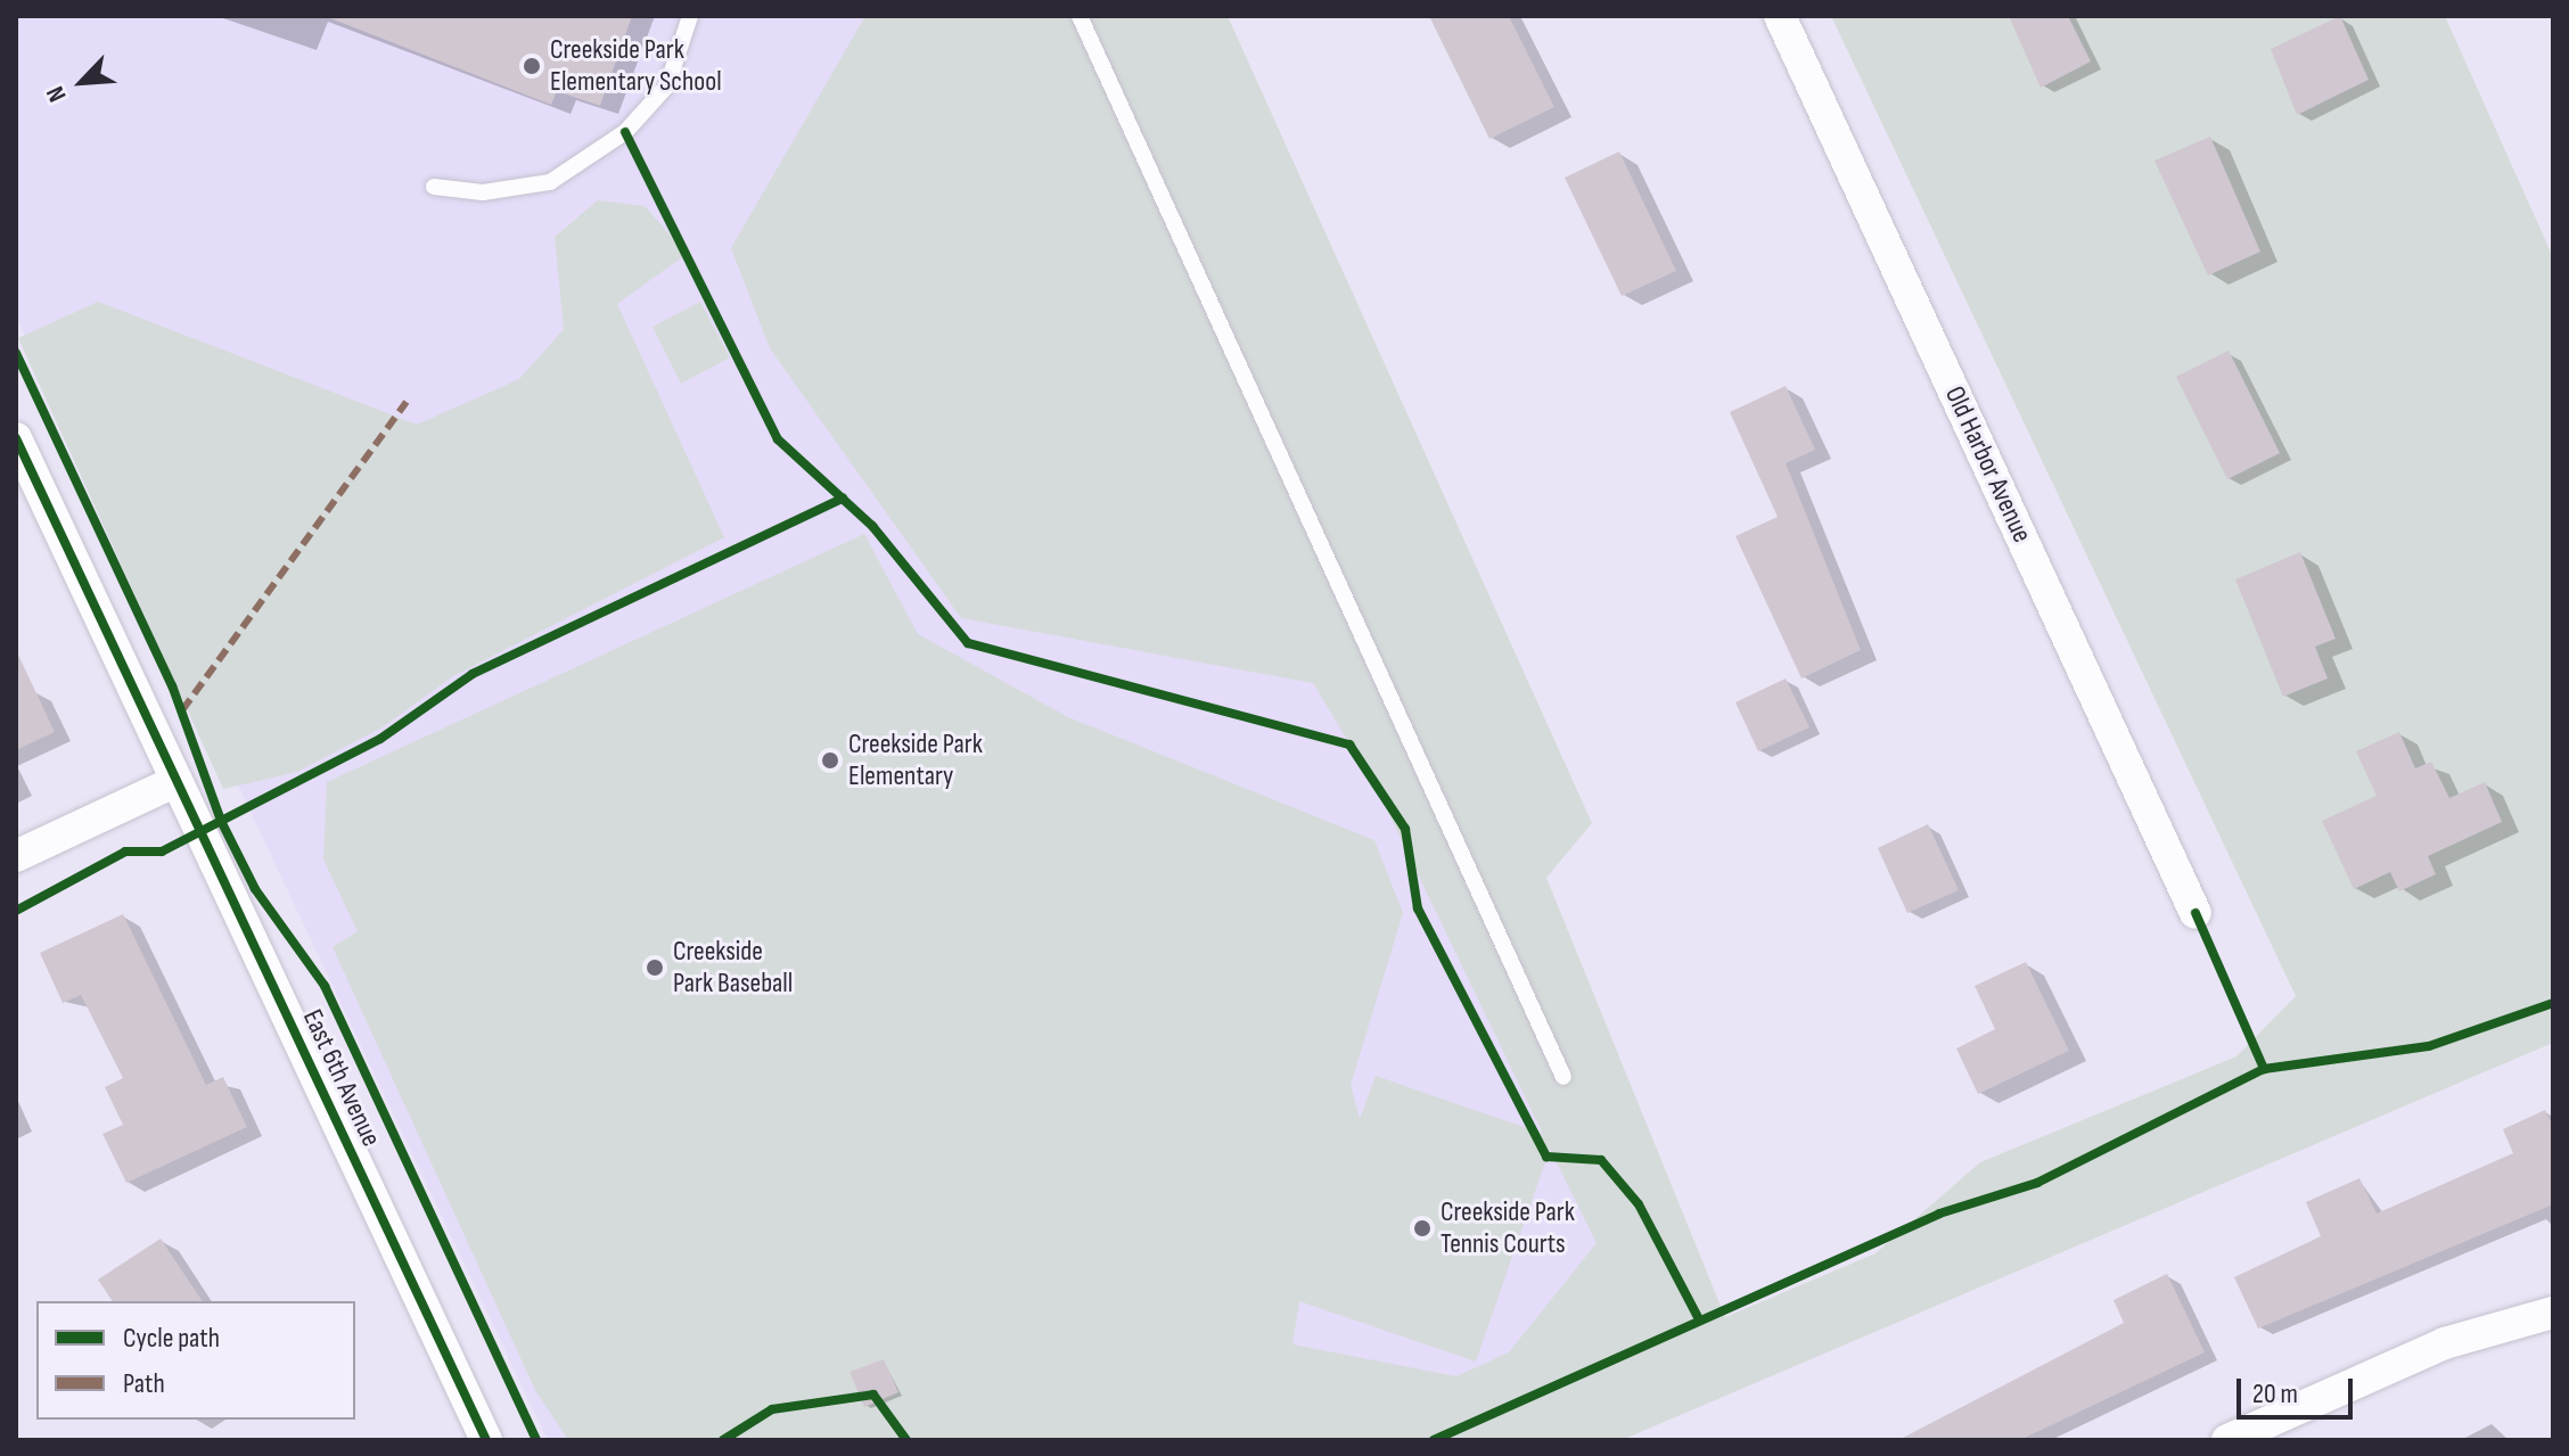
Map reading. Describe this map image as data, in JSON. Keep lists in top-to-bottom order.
{
  "streets": {
    "street": ["Old Harbor Avenue", "East 6th Avenue"]
  },
  "places": [
    "Creekside Park Elementary School",
    "Creekside Park Elementary",
    "Creekside Park Baseball",
    "Creekside Park Tennis Courts"
  ],
  "legend": ["Cycle path", "Path"],
  "scale_bar": "20 m",
  "north": "bottom left"
}
